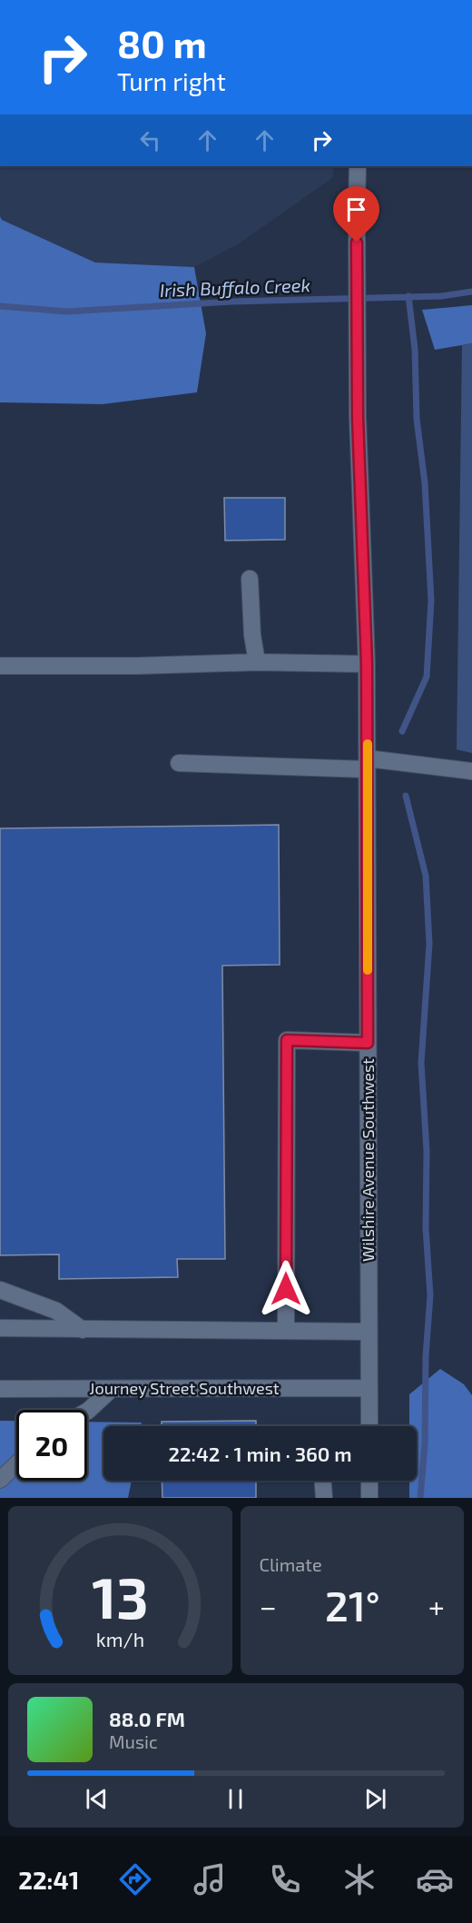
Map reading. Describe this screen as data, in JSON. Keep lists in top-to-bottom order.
{
  "streets": {
    "street": ["Wilshire Avenue Southwest", "Journey Street Southwest"]
  },
  "crossings": [
    ["Wilshire Avenue Southwest", "Journey Street Southwest"]
  ],
  "water": ["Irish Buffalo Creek"],
  "page": {
    "turn": ["80 m", "Turn right"],
    "limit": "20",
    "trip": "22:42 · 1 min · 360 m",
    "tile": "Climate",
    "heat": ["−", "21°", "+"],
    "song": ["88.0 FM", "Music"],
    "tabs": "22:41",
    "gauge": ["13", "km/h"]
  }
}
